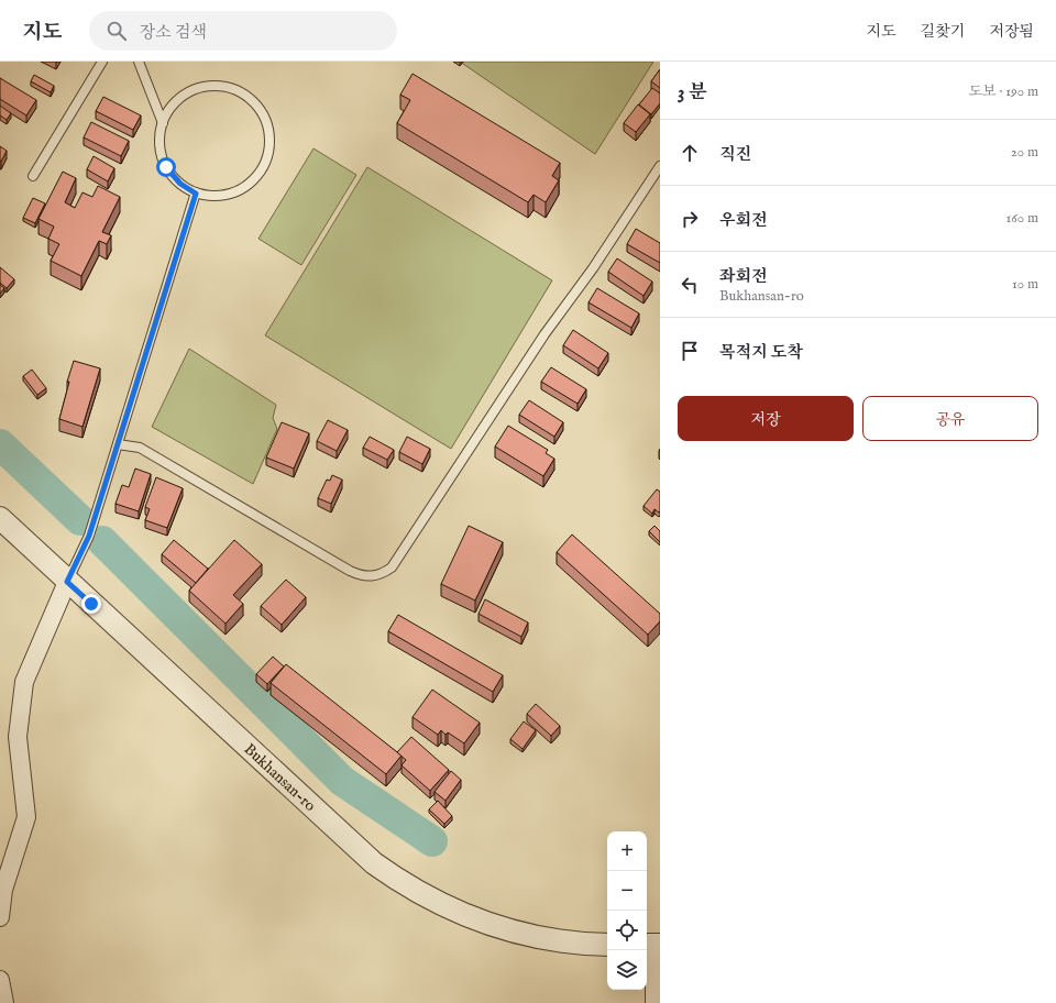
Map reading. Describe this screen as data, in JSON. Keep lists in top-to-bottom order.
{
  "streets": {
    "street": ["Bukhansan-ro"]
  },
  "page": {
    "header": "지도",
    "search": "장소 검색",
    "nav": ["지도", "길찾기", "저장됨"],
    "heading": ["3 분", "도보 · 190 m"],
    "list": [
      ["직진", "20 m"],
      ["우회전", "160 m"],
      ["좌회전", "Bukhansan-ro", "10 m"],
      "목적지 도착"
    ],
    "buttons": ["저장", "공유"],
    "map_buttons": ["+", "−"]
  }
}
